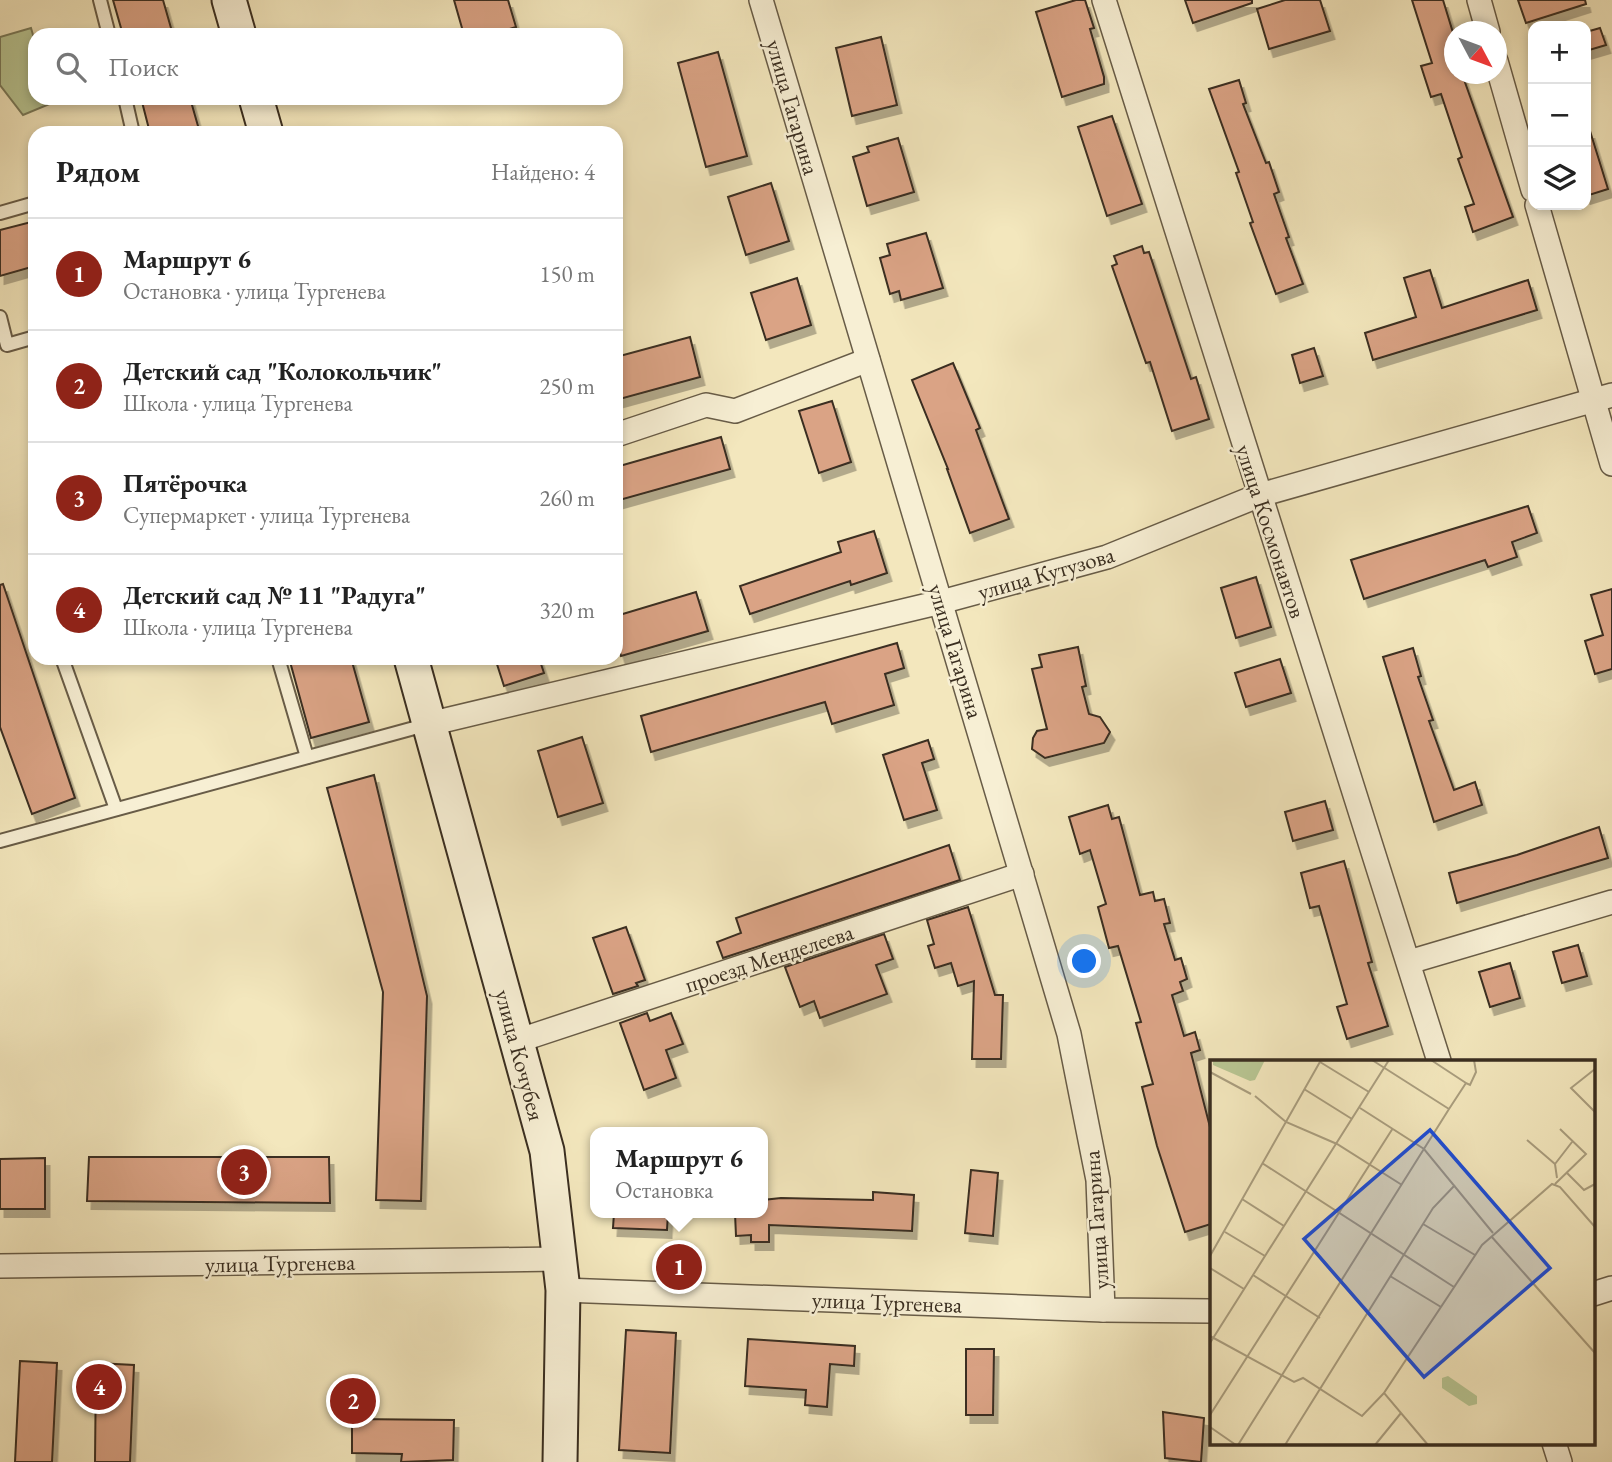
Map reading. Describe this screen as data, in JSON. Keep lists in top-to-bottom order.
{
  "streets": {
    "main road": ["улица Кочубея"],
    "street": [
      "улица Гагарина",
      "улица Космонавтов",
      "улица Кутузова",
      "проезд Менделеева",
      "улица Тургенева"
    ]
  },
  "crossings": [
    ["улица Гагарина", "улица Кутузова"],
    ["улица Гагарина", "проезд Менделеева"],
    ["улица Гагарина", "улица Тургенева"],
    ["улица Космонавтов", "улица Кутузова"],
    ["улица Кутузова", "улица Кочубея"],
    ["проезд Менделеева", "улица Кочубея"],
    ["улица Кочубея", "улица Тургенева"]
  ],
  "north": "bottom right",
  "page": {
    "map_buttons": ["+", "−"],
    "search": "Поиск",
    "heading": ["Рядом", "Найдено: 4"],
    "list": [
      {
        "mark": "1",
        "name": "Маршрут 6",
        "note": "Остановка · улица Тургенева",
        "value": "150 m"
      },
      {
        "mark": "2",
        "name": "Детский сад \"Колокольчик\"",
        "note": "Школа · улица Тургенева",
        "value": "250 m"
      },
      {
        "mark": "3",
        "name": "Пятёрочка",
        "note": "Супермаркет · улица Тургенева",
        "value": "260 m"
      },
      {
        "mark": "4",
        "name": "Детский сад № 11 \"Радуга\"",
        "note": "Школа · улица Тургенева",
        "value": "320 m"
      }
    ],
    "popup": ["Маршрут 6", "Остановка"],
    "pins": [
      "3",
      "1",
      "4",
      "2"
    ]
  }
}
